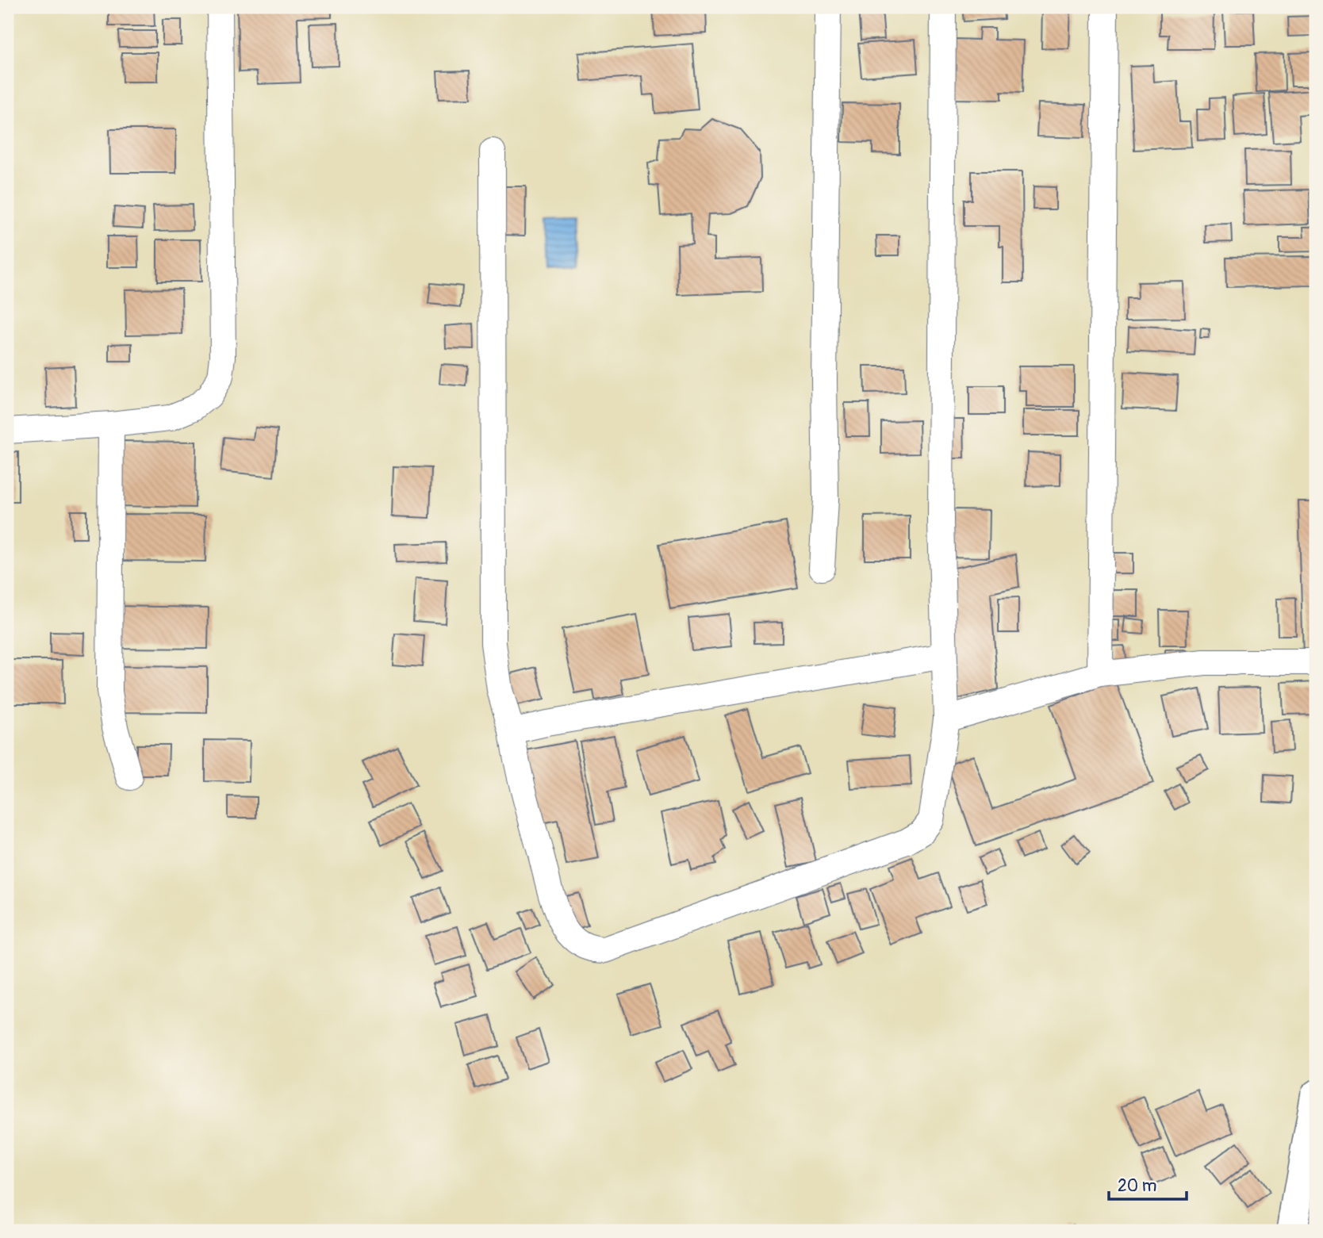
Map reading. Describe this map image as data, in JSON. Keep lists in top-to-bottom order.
{
  "scale_bar": "20 m"
}
